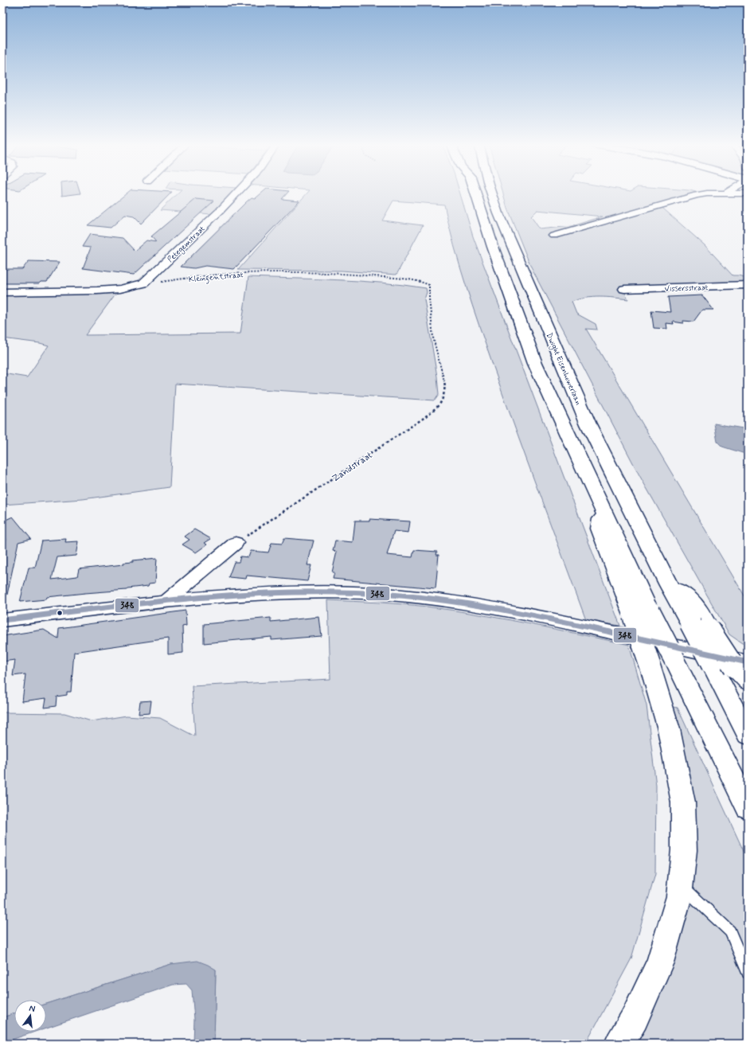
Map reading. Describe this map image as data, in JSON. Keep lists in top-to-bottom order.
{
  "streets": {
    "main road": ["Dwight Eisenhowerlaan"],
    "street": ["Petegemstraat", "Vissersstraat"],
    "path": ["Kleingentstraat", "Zandstraat"]
  },
  "crossings": [
    ["Petegemstraat", "Kleingentstraat"],
    ["Kleingentstraat", "Zandstraat"]
  ],
  "lines": ["transit line 348"],
  "north": "top"
}
